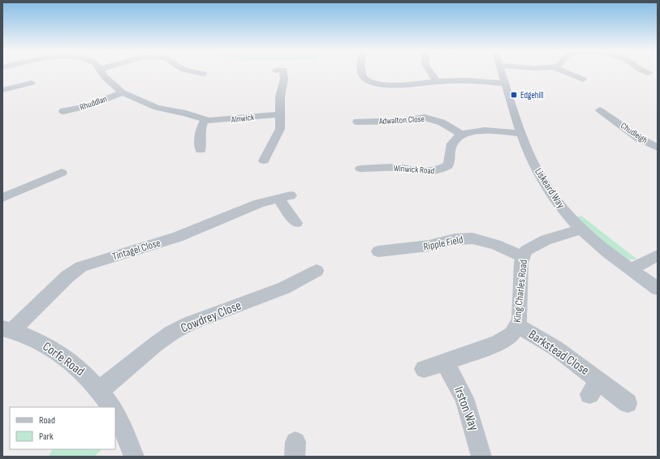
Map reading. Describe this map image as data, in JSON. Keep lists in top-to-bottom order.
{
  "streets": {
    "street": [
      "Rhuddlan",
      "Alnwick",
      "Adwalton Close",
      "Chudleigh",
      "Winwick Road",
      "Liskeard Way",
      "Ripple Field",
      "Tintagel Close",
      "King Charles Road",
      "Cowdrey Close",
      "Barkstead Close",
      "Corfe Road",
      "Irston Way"
    ]
  },
  "crossings": [
    ["Rhuddlan", "Alnwick"],
    ["Adwalton Close", "Winwick Road"],
    ["Liskeard Way", "King Charles Road"],
    ["Ripple Field", "King Charles Road"],
    ["Tintagel Close", "Corfe Road"],
    ["King Charles Road", "Barkstead Close"],
    ["King Charles Road", "Irston Way"],
    ["Cowdrey Close", "Corfe Road"]
  ],
  "places": {
    "transit": ["Edgehill"]
  },
  "legend": ["Road", "Park"]
}
